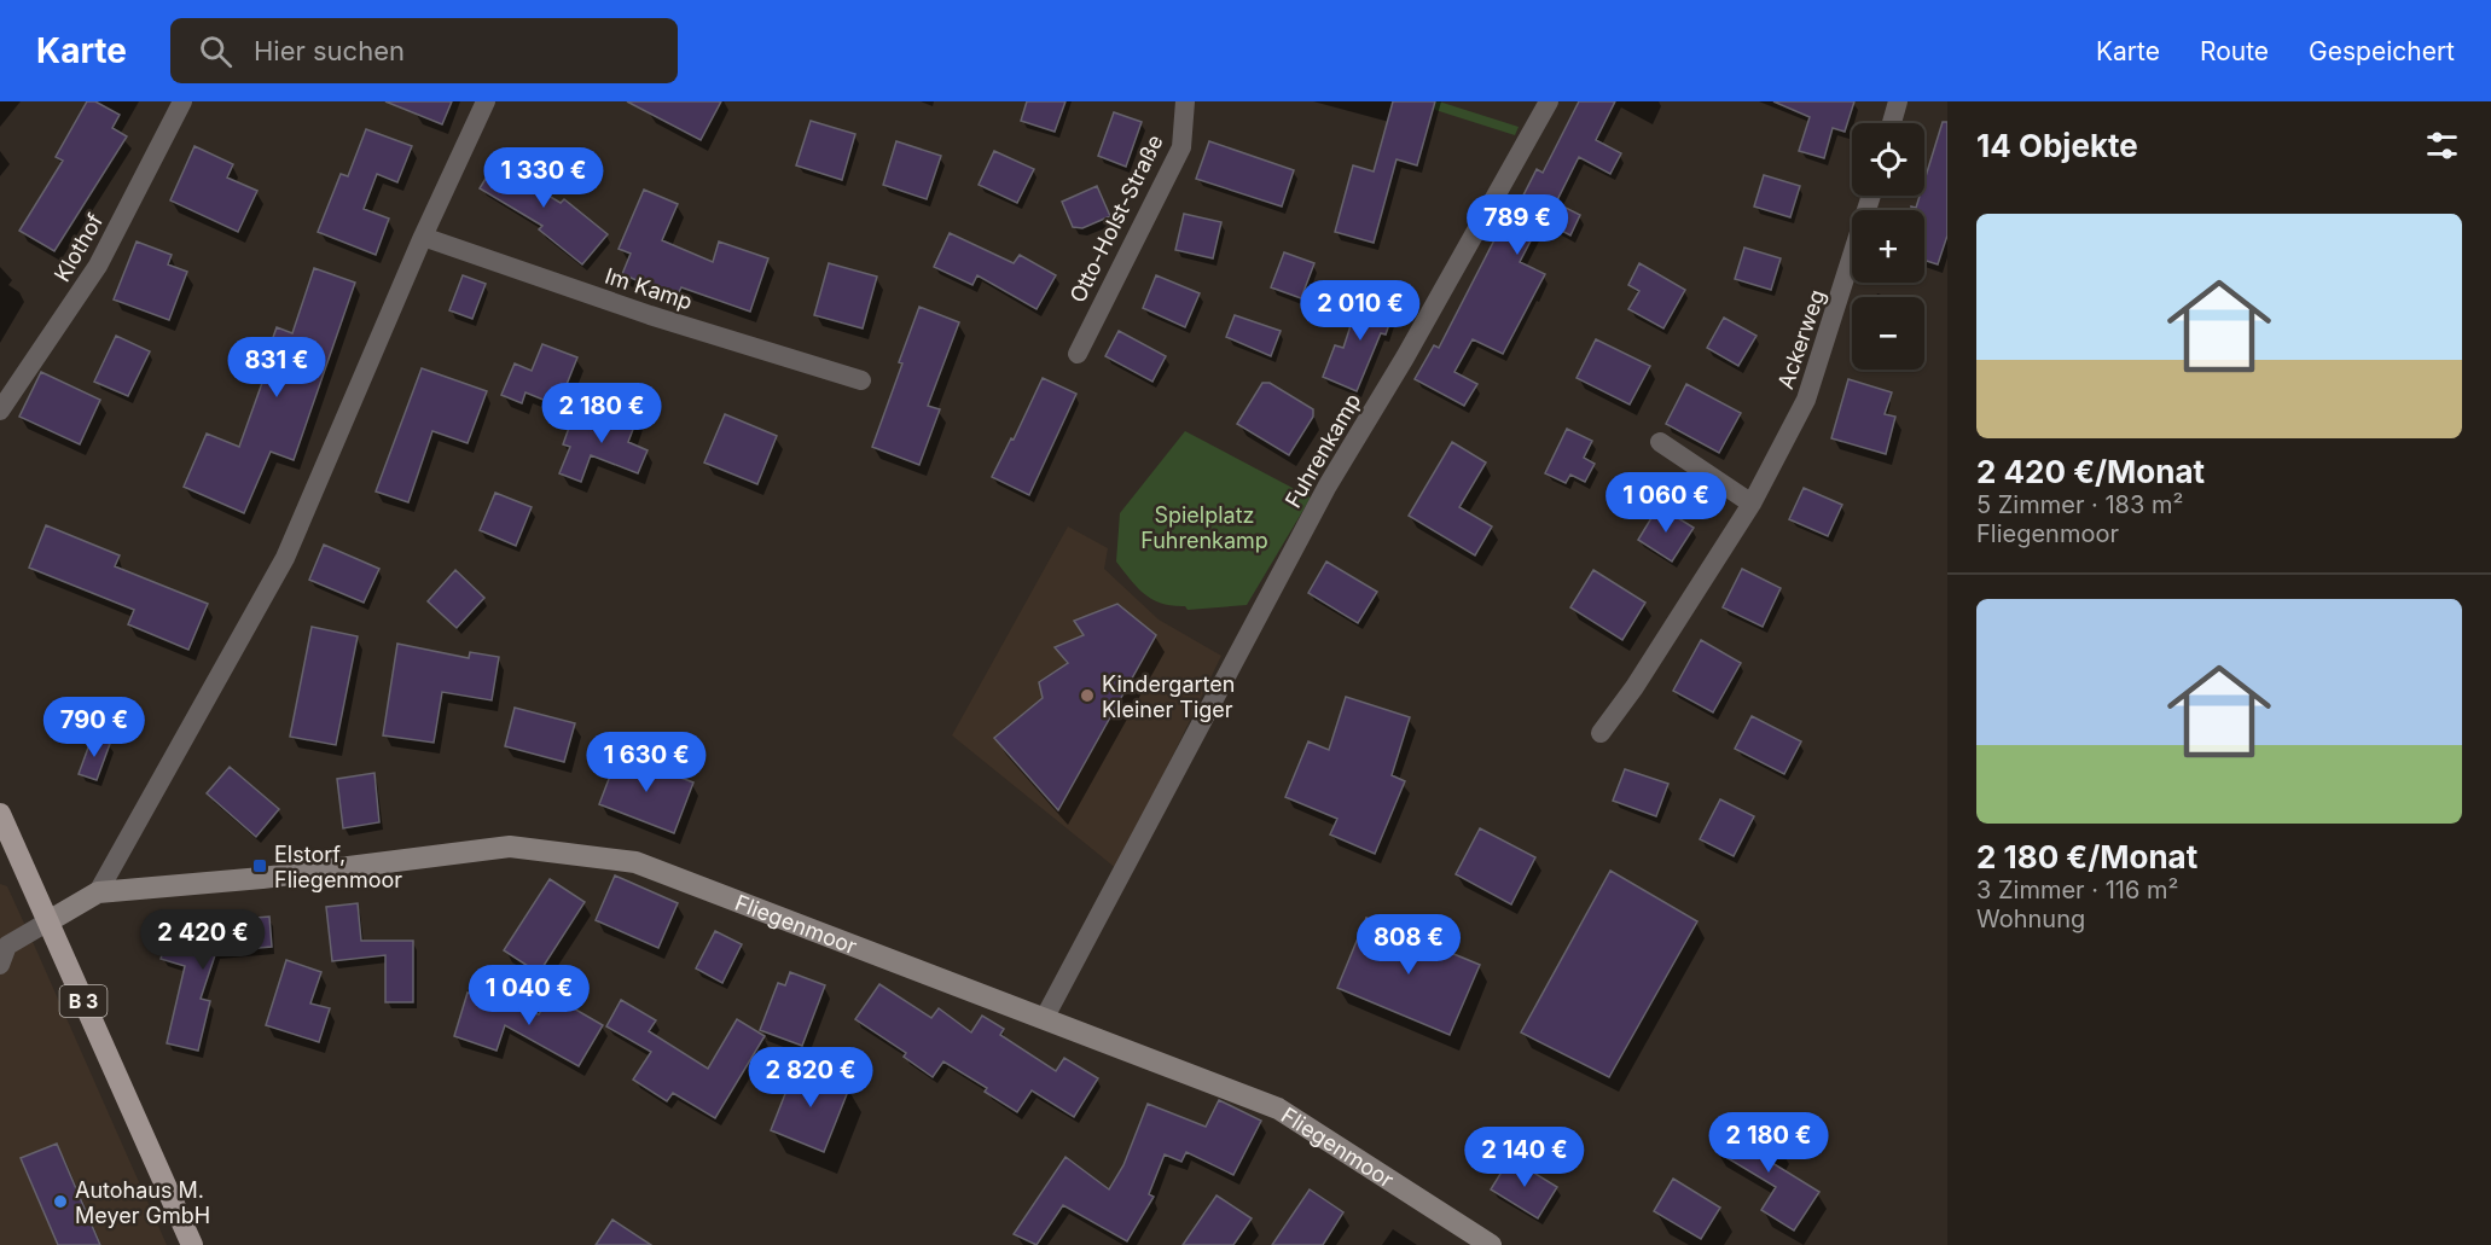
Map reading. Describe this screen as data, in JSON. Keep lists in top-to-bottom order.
{
  "streets": {
    "main road": ["B 3"],
    "street": [
      "Otto-Holst-Straße",
      "Klothof",
      "Im Kamp",
      "Ackerweg",
      "Fuhrenkamp",
      "Fliegenmoor"
    ]
  },
  "crossings": [
    ["Fuhrenkamp", "Fliegenmoor"],
    ["Fliegenmoor", "B 3"]
  ],
  "parks": ["Spielplatz Fuhrenkamp"],
  "places": {
    "other": ["Kindergarten Kleiner Tiger", "Autohaus M. Meyer GmbH"],
    "transit": ["Elstorf, Fliegenmoor"]
  },
  "page": {
    "header": "Karte",
    "search": "Hier suchen",
    "nav": ["Karte", "Route", "Gespeichert"],
    "heading": "14 Objekte",
    "map_buttons": ["+", "−"],
    "price": [
      "1 330 €",
      "789 €",
      "2 010 €",
      "831 €",
      "2 180 €",
      "1 060 €",
      "790 €",
      "1 630 €",
      "2 420 €",
      "808 €",
      "1 040 €",
      "2 820 €",
      "2 180 €",
      "2 140 €"
    ],
    "list": [
      {
        "name": "2 420 €/Monat",
        "note": "5 Zimmer · 183 m² · Fliegenmoor"
      },
      {
        "name": "2 180 €/Monat",
        "note": "3 Zimmer · 116 m² · Wohnung"
      }
    ]
  }
}
